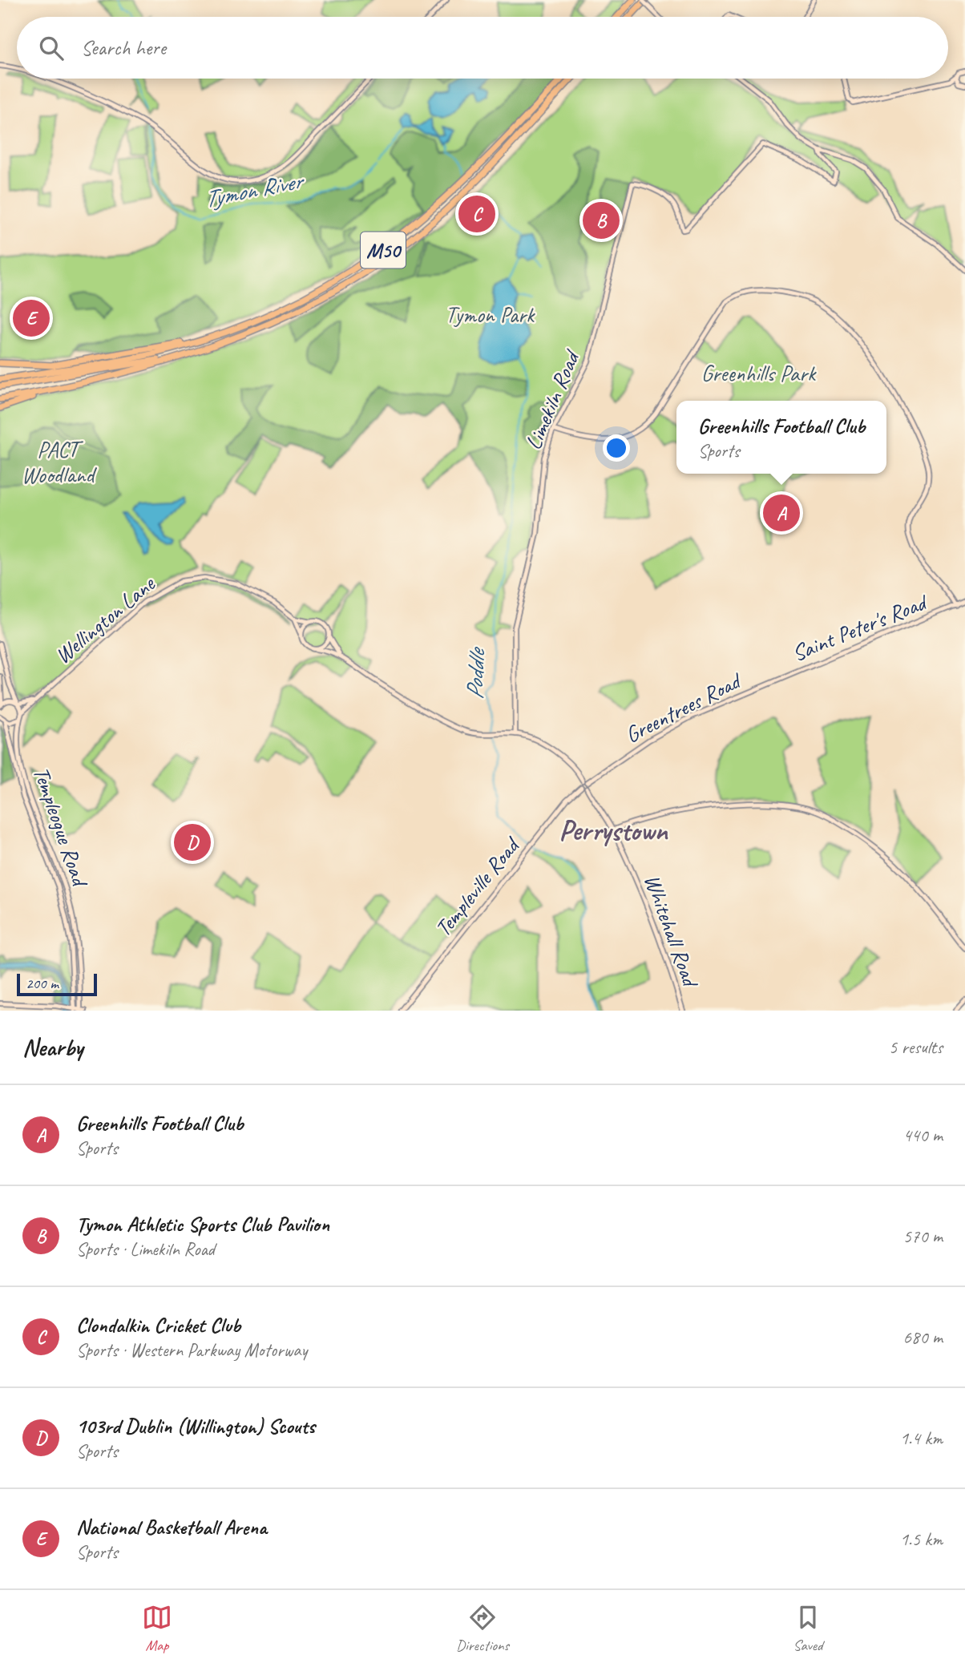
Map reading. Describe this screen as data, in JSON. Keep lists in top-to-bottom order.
{
  "streets": {
    "highway": ["M50"],
    "street": [
      "Limekiln Road",
      "Wellington Lane",
      "Saint Peter's Road",
      "Greentrees Road",
      "Templeogue Road",
      "Templeville Road",
      "Whitehall Road"
    ]
  },
  "crossings": [
    ["Wellington Lane", "Templeogue Road"],
    ["Saint Peter's Road", "Greentrees Road"]
  ],
  "districts": ["Perrystown"],
  "water": ["Tymon River", "Poddle"],
  "parks": ["Tymon Park", "Greenhills Park", "PACT Woodland"],
  "scale_bar": "200 m",
  "page": {
    "search": "Search here",
    "pins": [
      "C",
      "B",
      "E",
      "A",
      "D"
    ],
    "popup": ["Greenhills Football Club", "Sports"],
    "scale": "200 m",
    "heading": ["Nearby", "5 results"],
    "list": [
      {
        "mark": "A",
        "name": "Greenhills Football Club",
        "note": "Sports",
        "value": "440 m"
      },
      {
        "mark": "B",
        "name": "Tymon Athletic Sports Club Pavilion",
        "note": "Sports · Limekiln Road",
        "value": "570 m"
      },
      {
        "mark": "C",
        "name": "Clondalkin Cricket Club",
        "note": "Sports · Western Parkway Motorway",
        "value": "680 m"
      },
      {
        "mark": "D",
        "name": "103rd Dublin (Willington) Scouts",
        "note": "Sports",
        "value": "1.4 km"
      },
      {
        "mark": "E",
        "name": "National Basketball Arena",
        "note": "Sports",
        "value": "1.5 km"
      }
    ],
    "nav": ["Map", "Directions", "Saved"]
  }
}
